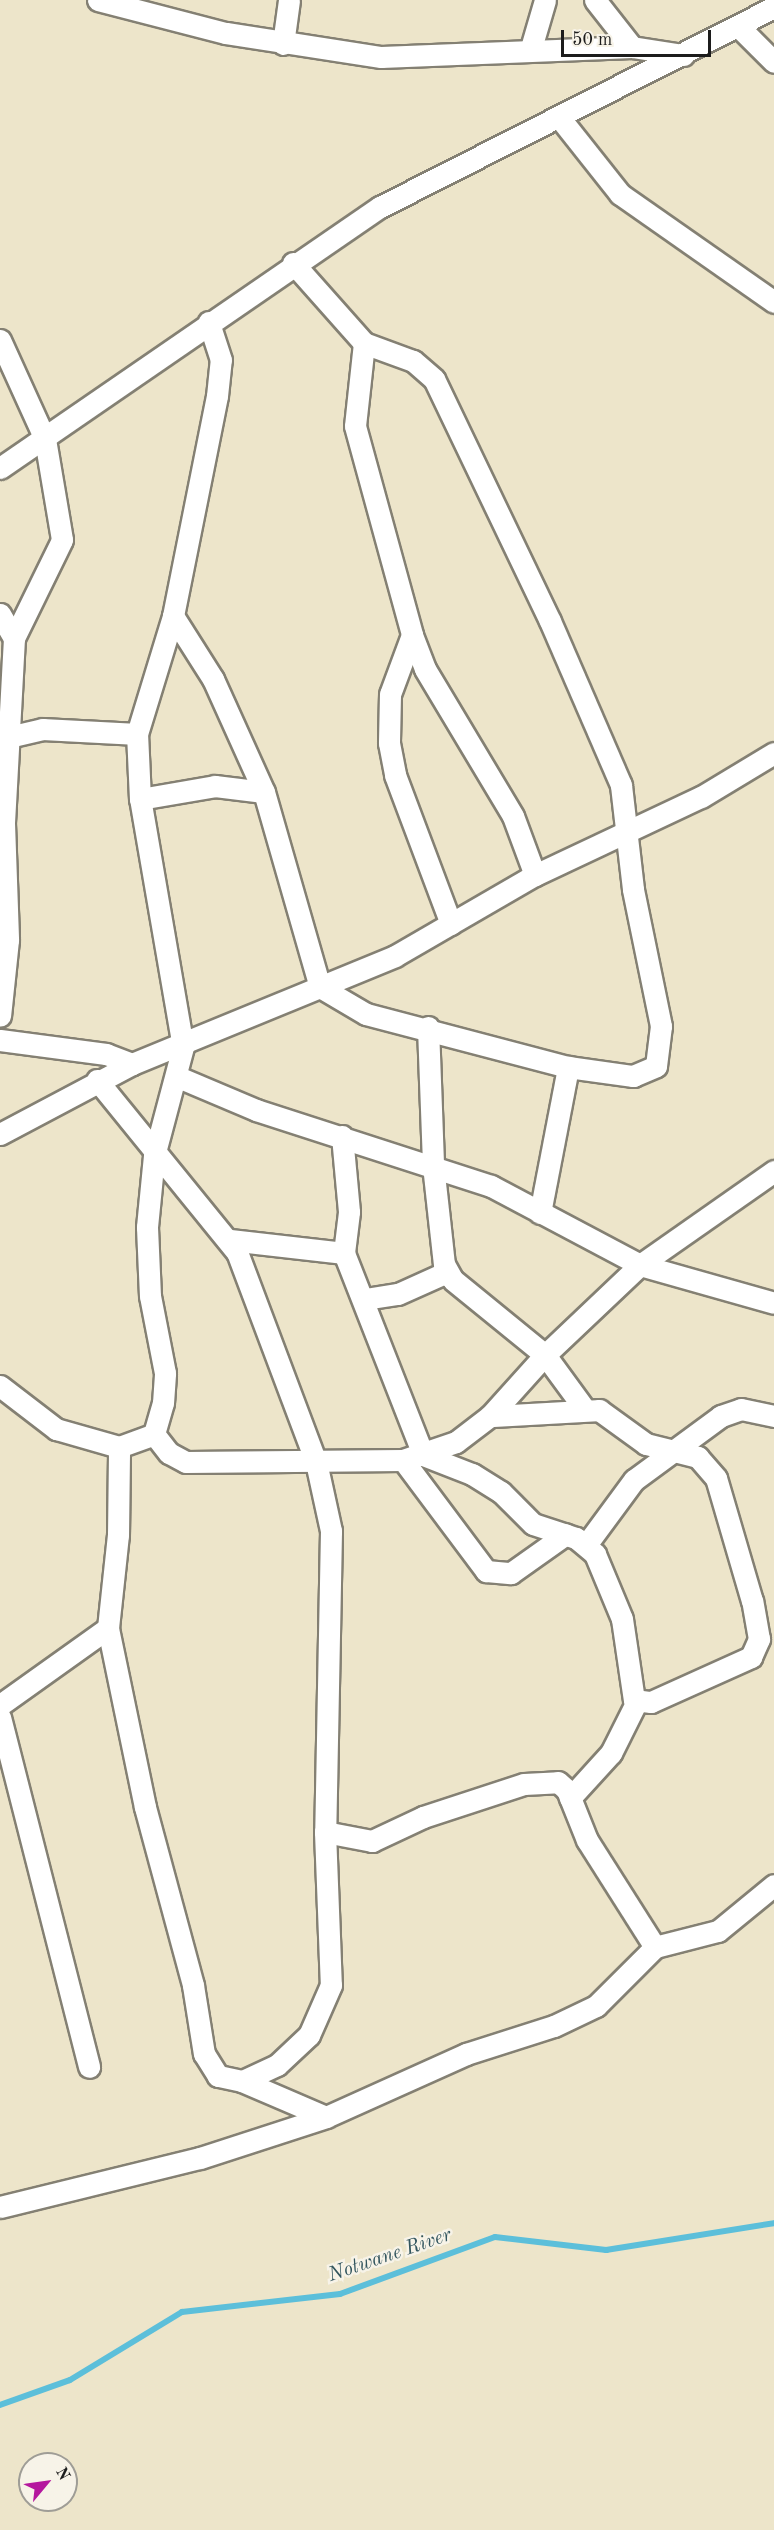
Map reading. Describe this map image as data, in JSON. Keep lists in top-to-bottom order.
{
  "water": ["Notwane River"],
  "scale_bar": "50 m",
  "north": "top right"
}
